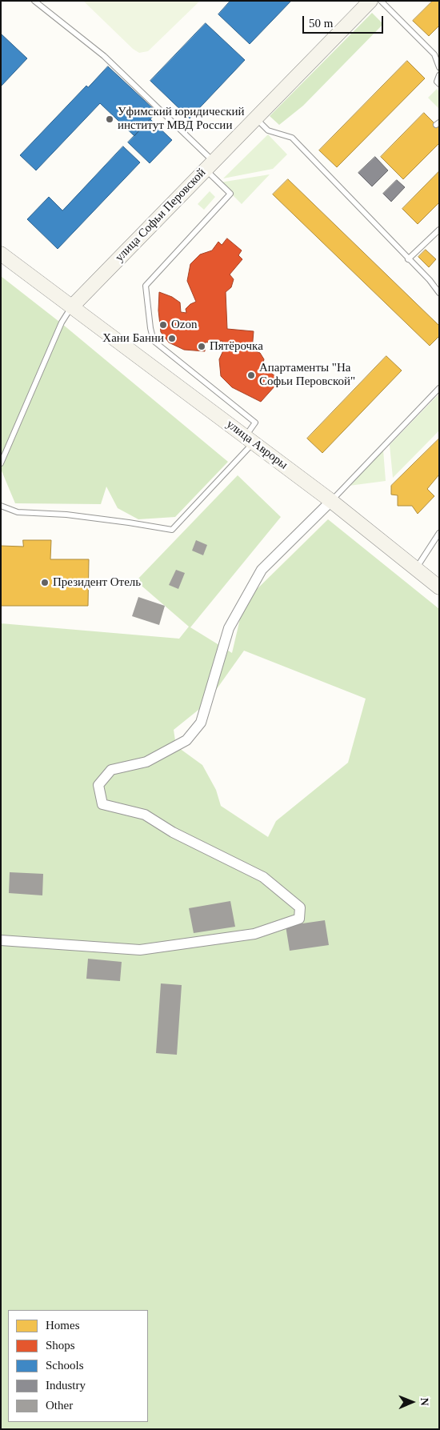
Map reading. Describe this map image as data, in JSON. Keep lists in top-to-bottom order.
{
  "streets": {
    "street": ["улица Софьи Перовской", "улица Авроры"]
  },
  "crossings": [
    ["улица Софьи Перовской", "улица Авроры"]
  ],
  "places": [
    "Уфимский юридический институт МВД России",
    "Ozon",
    "Хани Банни",
    "Пятёрочка",
    "Апартаменты \"На Софьи Перовской\"",
    "Президент Отель"
  ],
  "legend": [
    "Homes",
    "Shops",
    "Schools",
    "Industry",
    "Other"
  ],
  "scale_bar": "50 m",
  "north": "right"
}
